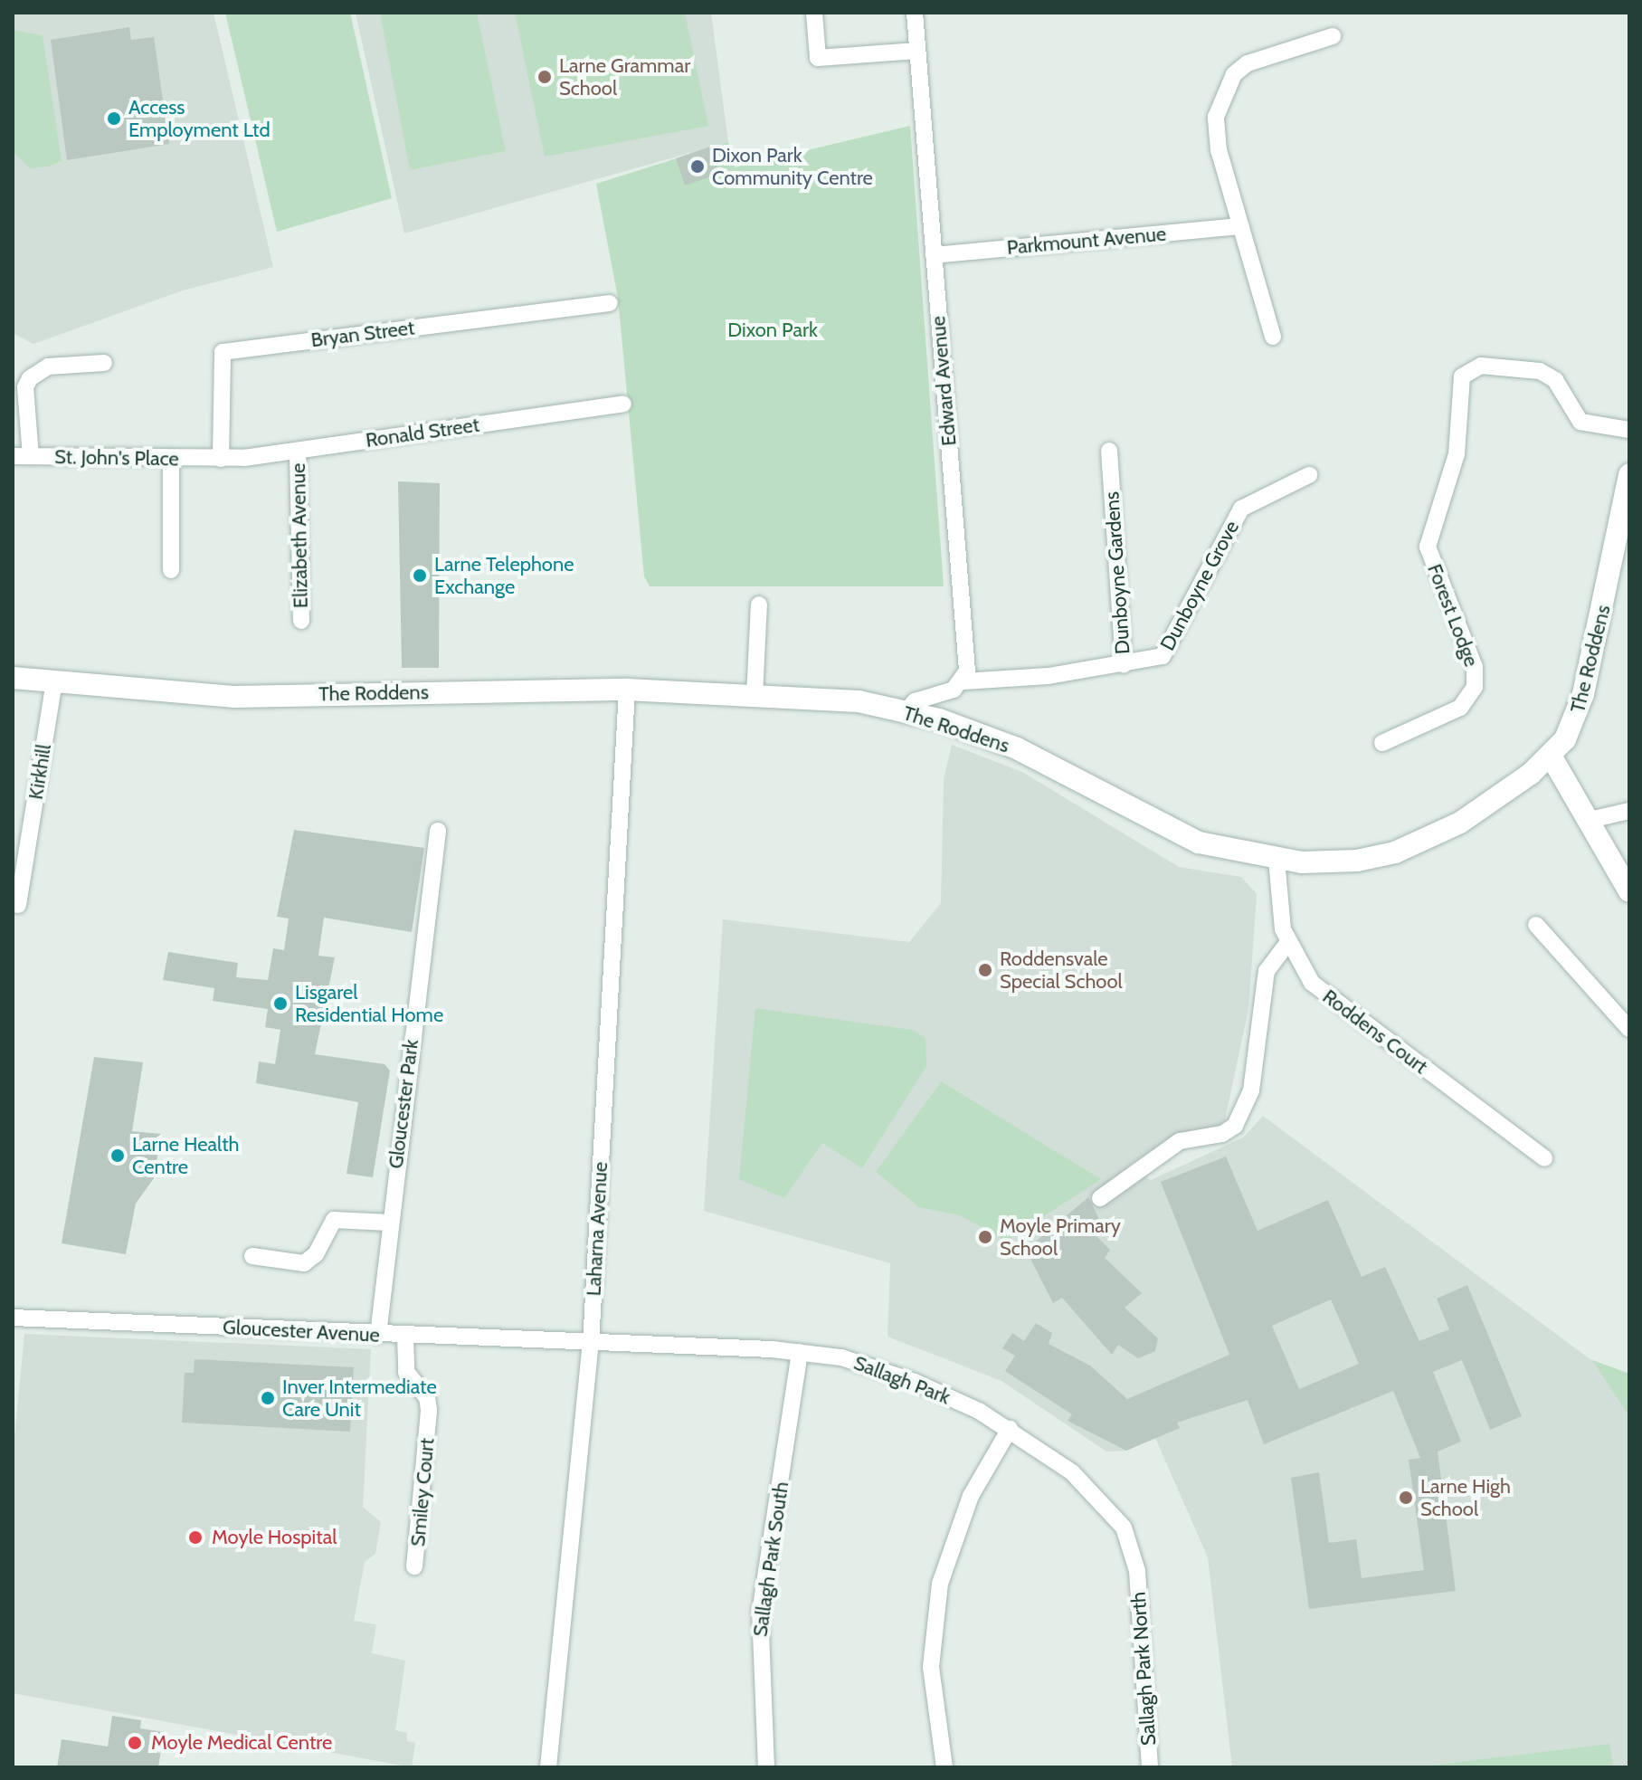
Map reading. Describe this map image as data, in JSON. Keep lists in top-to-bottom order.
{
  "streets": {
    "street": [
      "Parkmount Avenue",
      "Bryan Street",
      "Edward Avenue",
      "Ronald Street",
      "St. John's Place",
      "Elizabeth Avenue",
      "Dunboyne Gardens",
      "Dunboyne Grove",
      "Forest Lodge",
      "The Roddens",
      "Kirkhill",
      "Roddens Court",
      "Gloucester Park",
      "Laharna Avenue",
      "Gloucester Avenue",
      "Sallagh Park",
      "Smiley Court",
      "Sallagh Park South",
      "Sallagh Park North"
    ]
  },
  "crossings": [
    ["Parkmount Avenue", "Edward Avenue"],
    ["Bryan Street", "Ronald Street"],
    ["Bryan Street", "St. John's Place"],
    ["Edward Avenue", "Dunboyne Gardens"],
    ["Ronald Street", "St. John's Place"],
    ["Ronald Street", "Elizabeth Avenue"],
    ["Dunboyne Gardens", "Dunboyne Grove"],
    ["The Roddens", "Kirkhill"],
    ["The Roddens", "Roddens Court"],
    ["The Roddens", "Laharna Avenue"],
    ["Gloucester Park", "Gloucester Avenue"],
    ["Laharna Avenue", "Gloucester Avenue"],
    ["Laharna Avenue", "Sallagh Park"],
    ["Gloucester Avenue", "Sallagh Park"],
    ["Gloucester Avenue", "Smiley Court"],
    ["Sallagh Park", "Sallagh Park South"],
    ["Sallagh Park", "Sallagh Park North"]
  ],
  "parks": ["Dixon Park"],
  "places": [
    "Larne Grammar School",
    "Access Employment Ltd",
    "Dixon Park Community Centre",
    "Larne Telephone Exchange",
    "Roddensvale Special School",
    "Lisgarel Residential Home",
    "Larne Health Centre",
    "Moyle Primary School",
    "Inver Intermediate Care Unit",
    "Larne High School",
    "Moyle Hospital",
    "Moyle Medical Centre"
  ]
}
